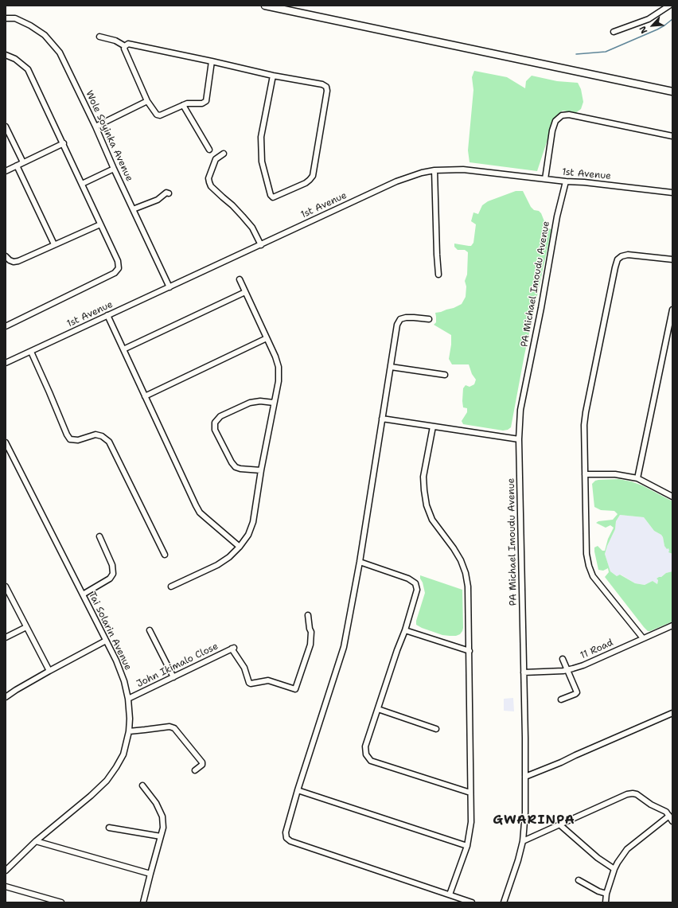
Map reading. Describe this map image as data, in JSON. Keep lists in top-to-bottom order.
{
  "streets": {
    "street": [
      "Wole Soyinka Avenue",
      "1st Avenue",
      "PA Michael Imoudu Avenue",
      "Tai Solarin Avenue",
      "11 Road",
      "John Ikimalo Close"
    ]
  },
  "crossings": [
    ["Wole Soyinka Avenue", "1st Avenue"],
    ["1st Avenue", "PA Michael Imoudu Avenue"],
    ["PA Michael Imoudu Avenue", "11 Road"],
    ["Tai Solarin Avenue", "John Ikimalo Close"]
  ],
  "districts": ["GWARINPA"],
  "north": "bottom left"
}
